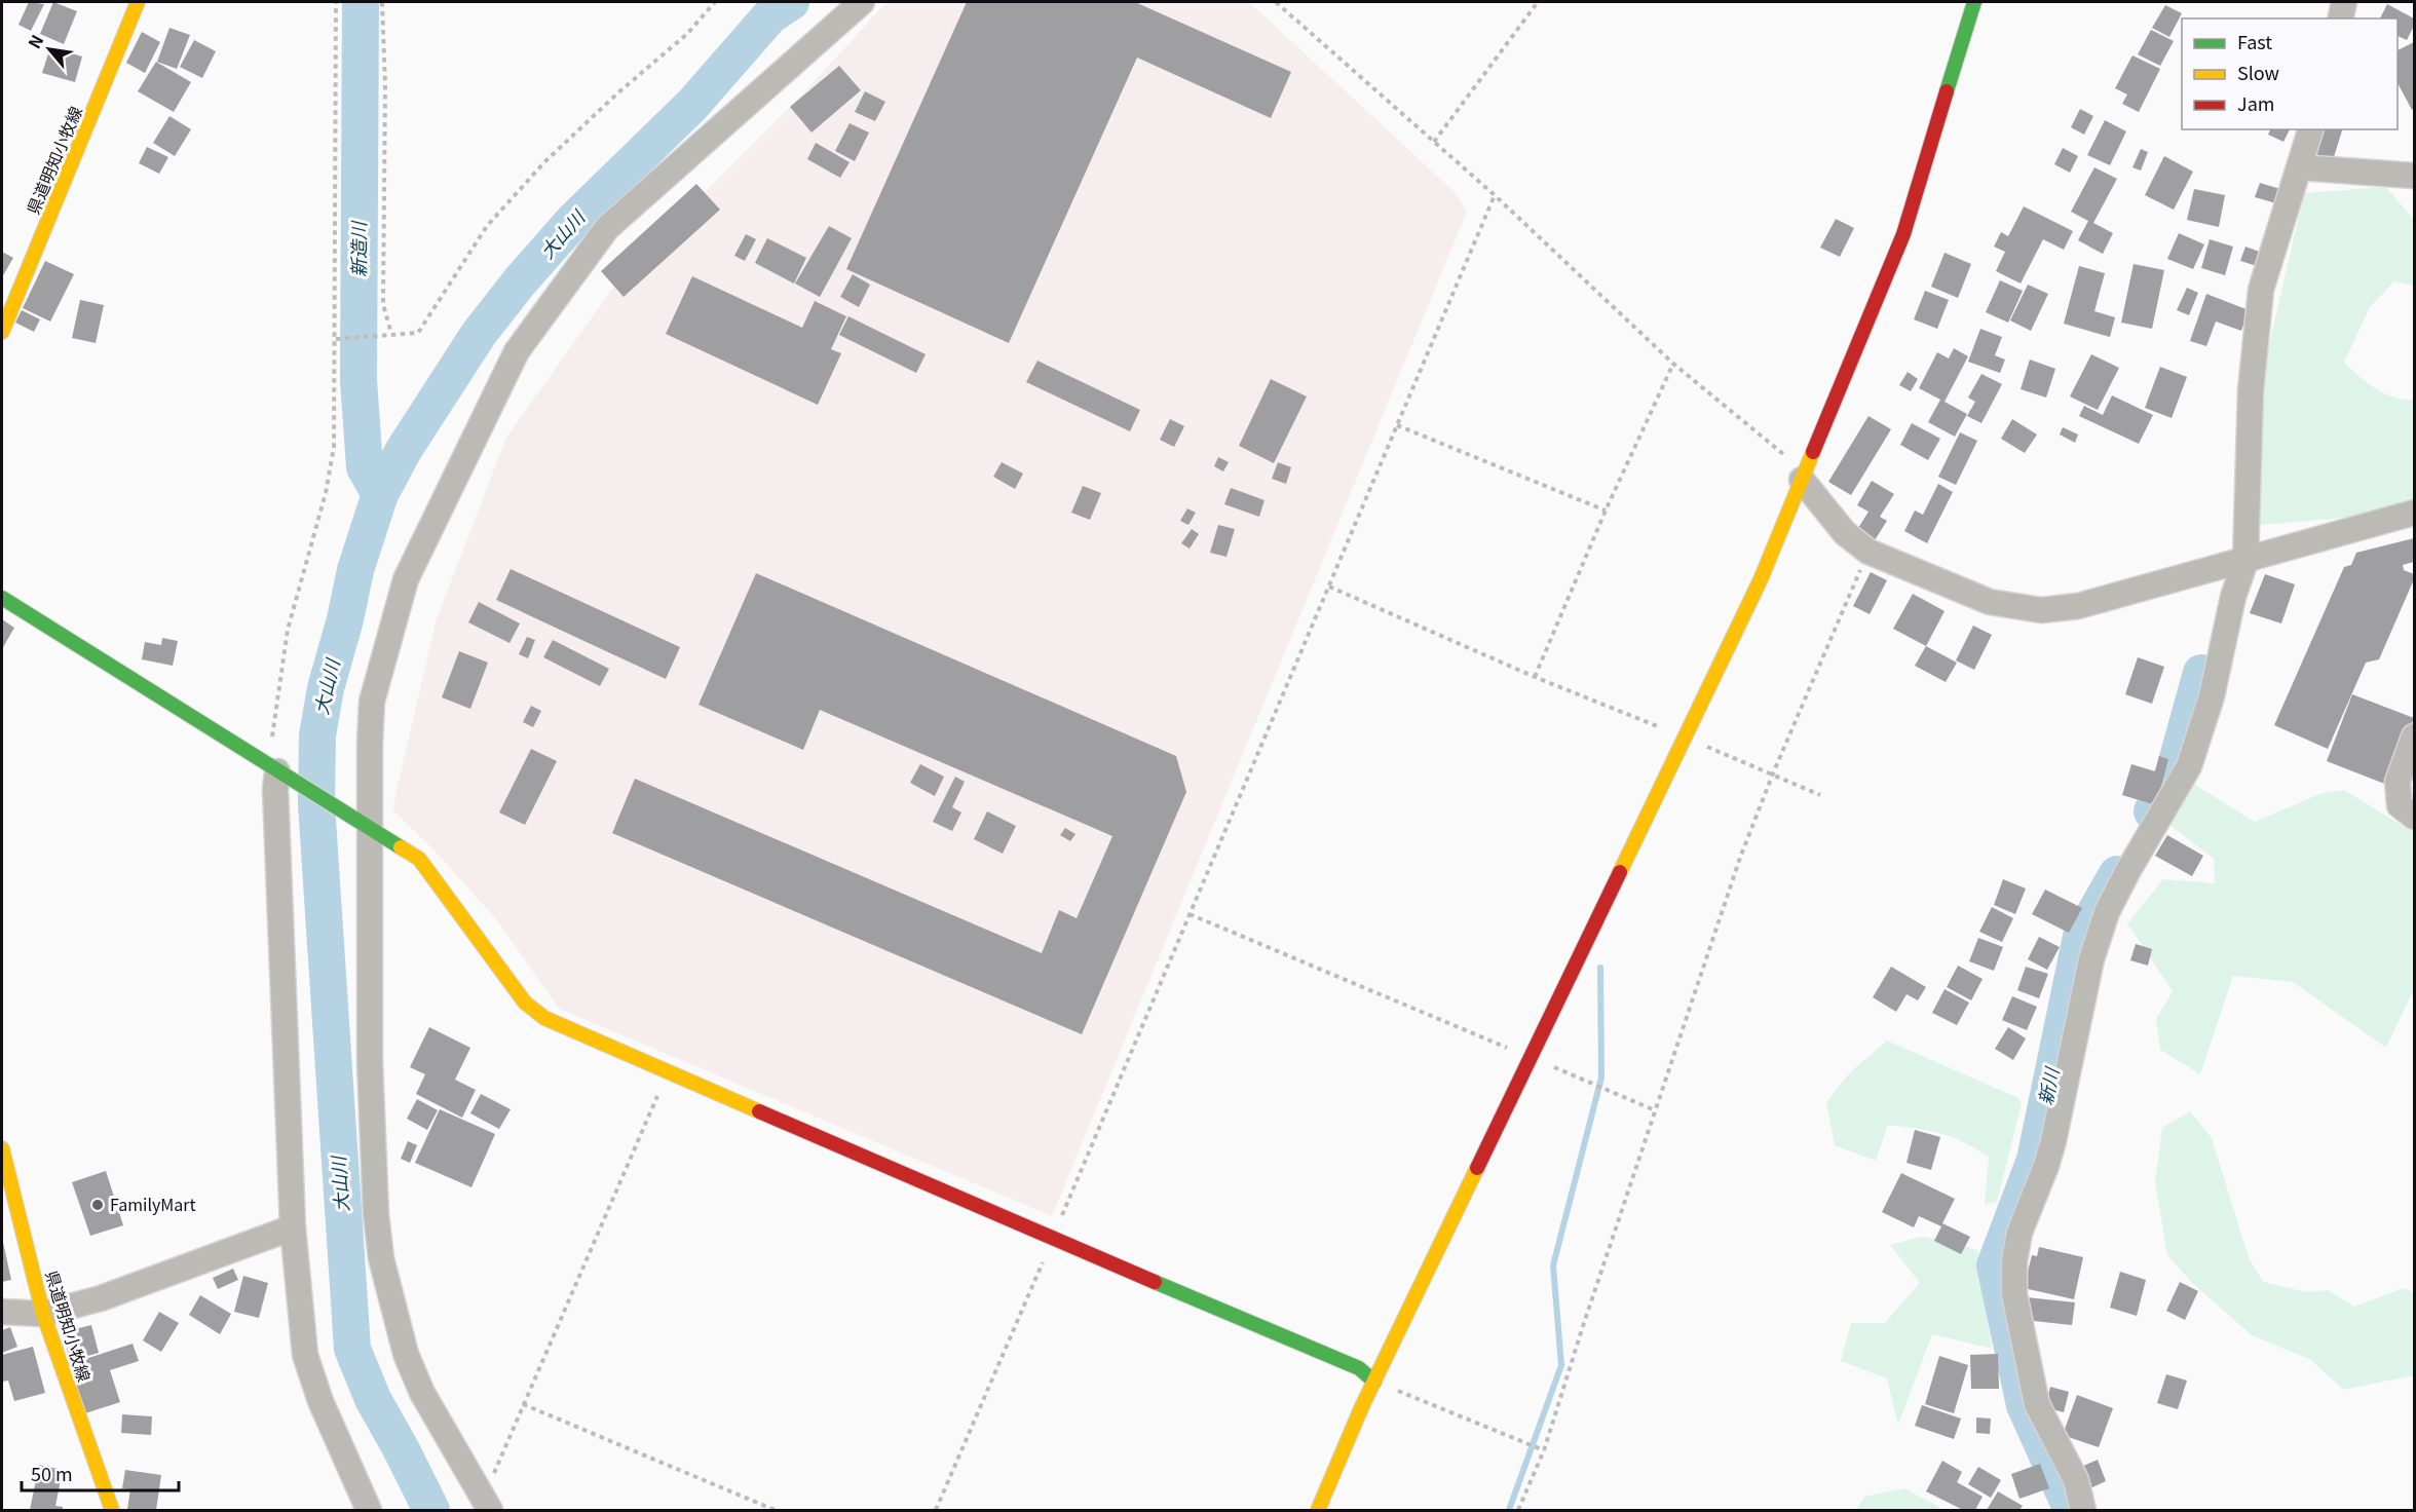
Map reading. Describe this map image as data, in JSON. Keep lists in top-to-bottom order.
{
  "streets": {
    "street": ["県道明知小牧線"]
  },
  "water": ["大山川", "新造川", "新川"],
  "places": ["FamilyMart"],
  "legend": ["Fast", "Slow", "Jam"],
  "scale_bar": "50 m",
  "north": "top left"
}
